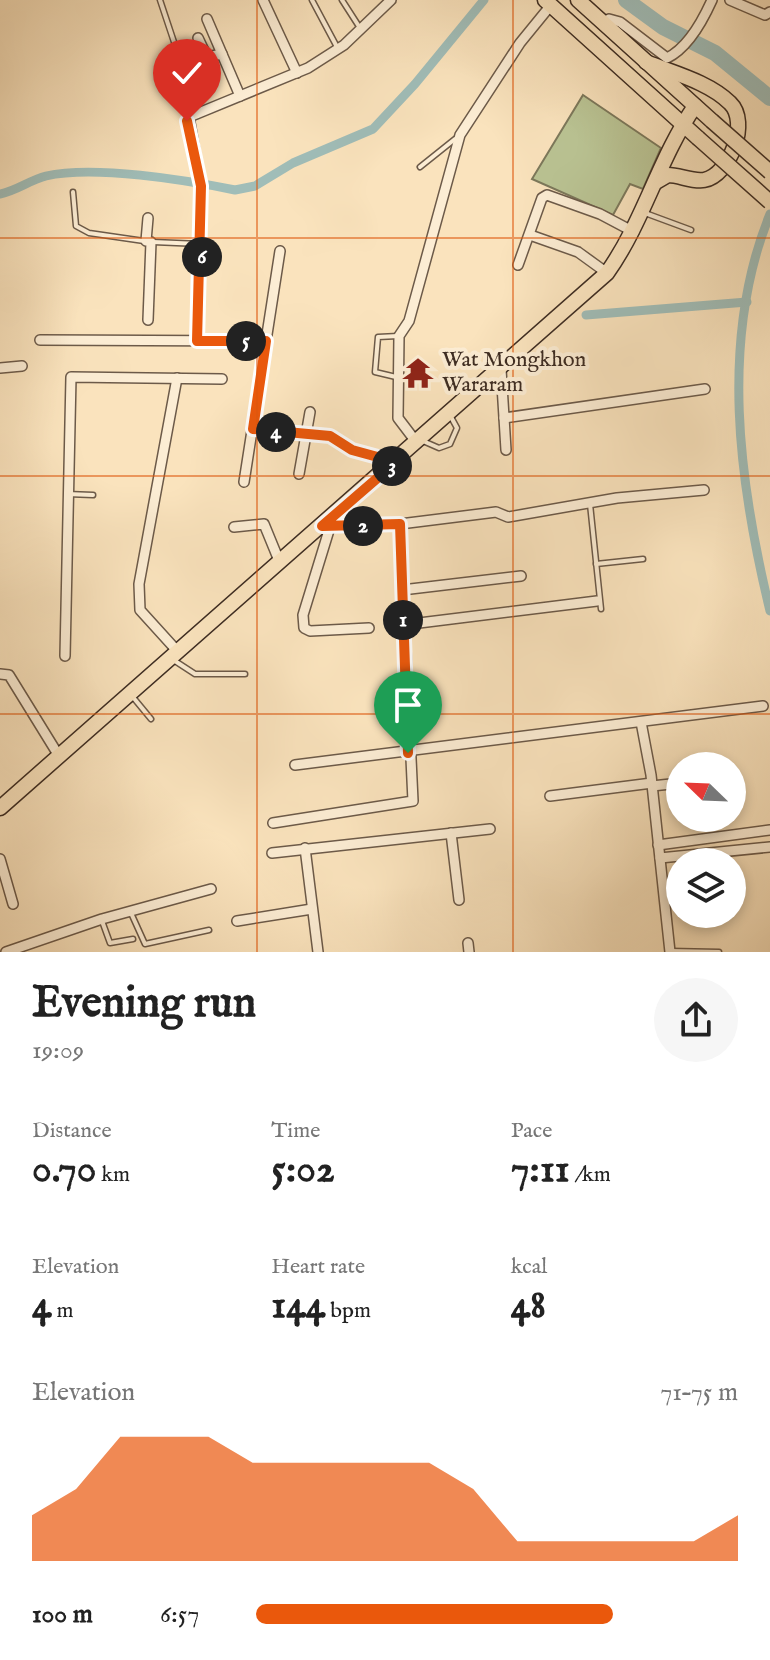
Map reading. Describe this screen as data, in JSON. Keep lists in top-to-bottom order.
{
  "places": {
    "temple": ["Wat Mongkhon Wararam"]
  },
  "north": "top left",
  "page": {
    "pins": [
      "6",
      "5",
      "4",
      "3",
      "2",
      "1"
    ],
    "heading": ["Evening run", "19:09"],
    "stats": [
      ["Distance", "0.70 km"],
      ["Time", "5:02"],
      ["Pace", "7:11 /km"],
      ["Elevation", "4 m"],
      ["Heart rate", "144 bpm"],
      ["kcal", "48"]
    ],
    "chart": ["Elevation", "71–75 m"],
    "list": [
      {
        "name": "100 m",
        "note": "6:57"
      }
    ]
  }
}
